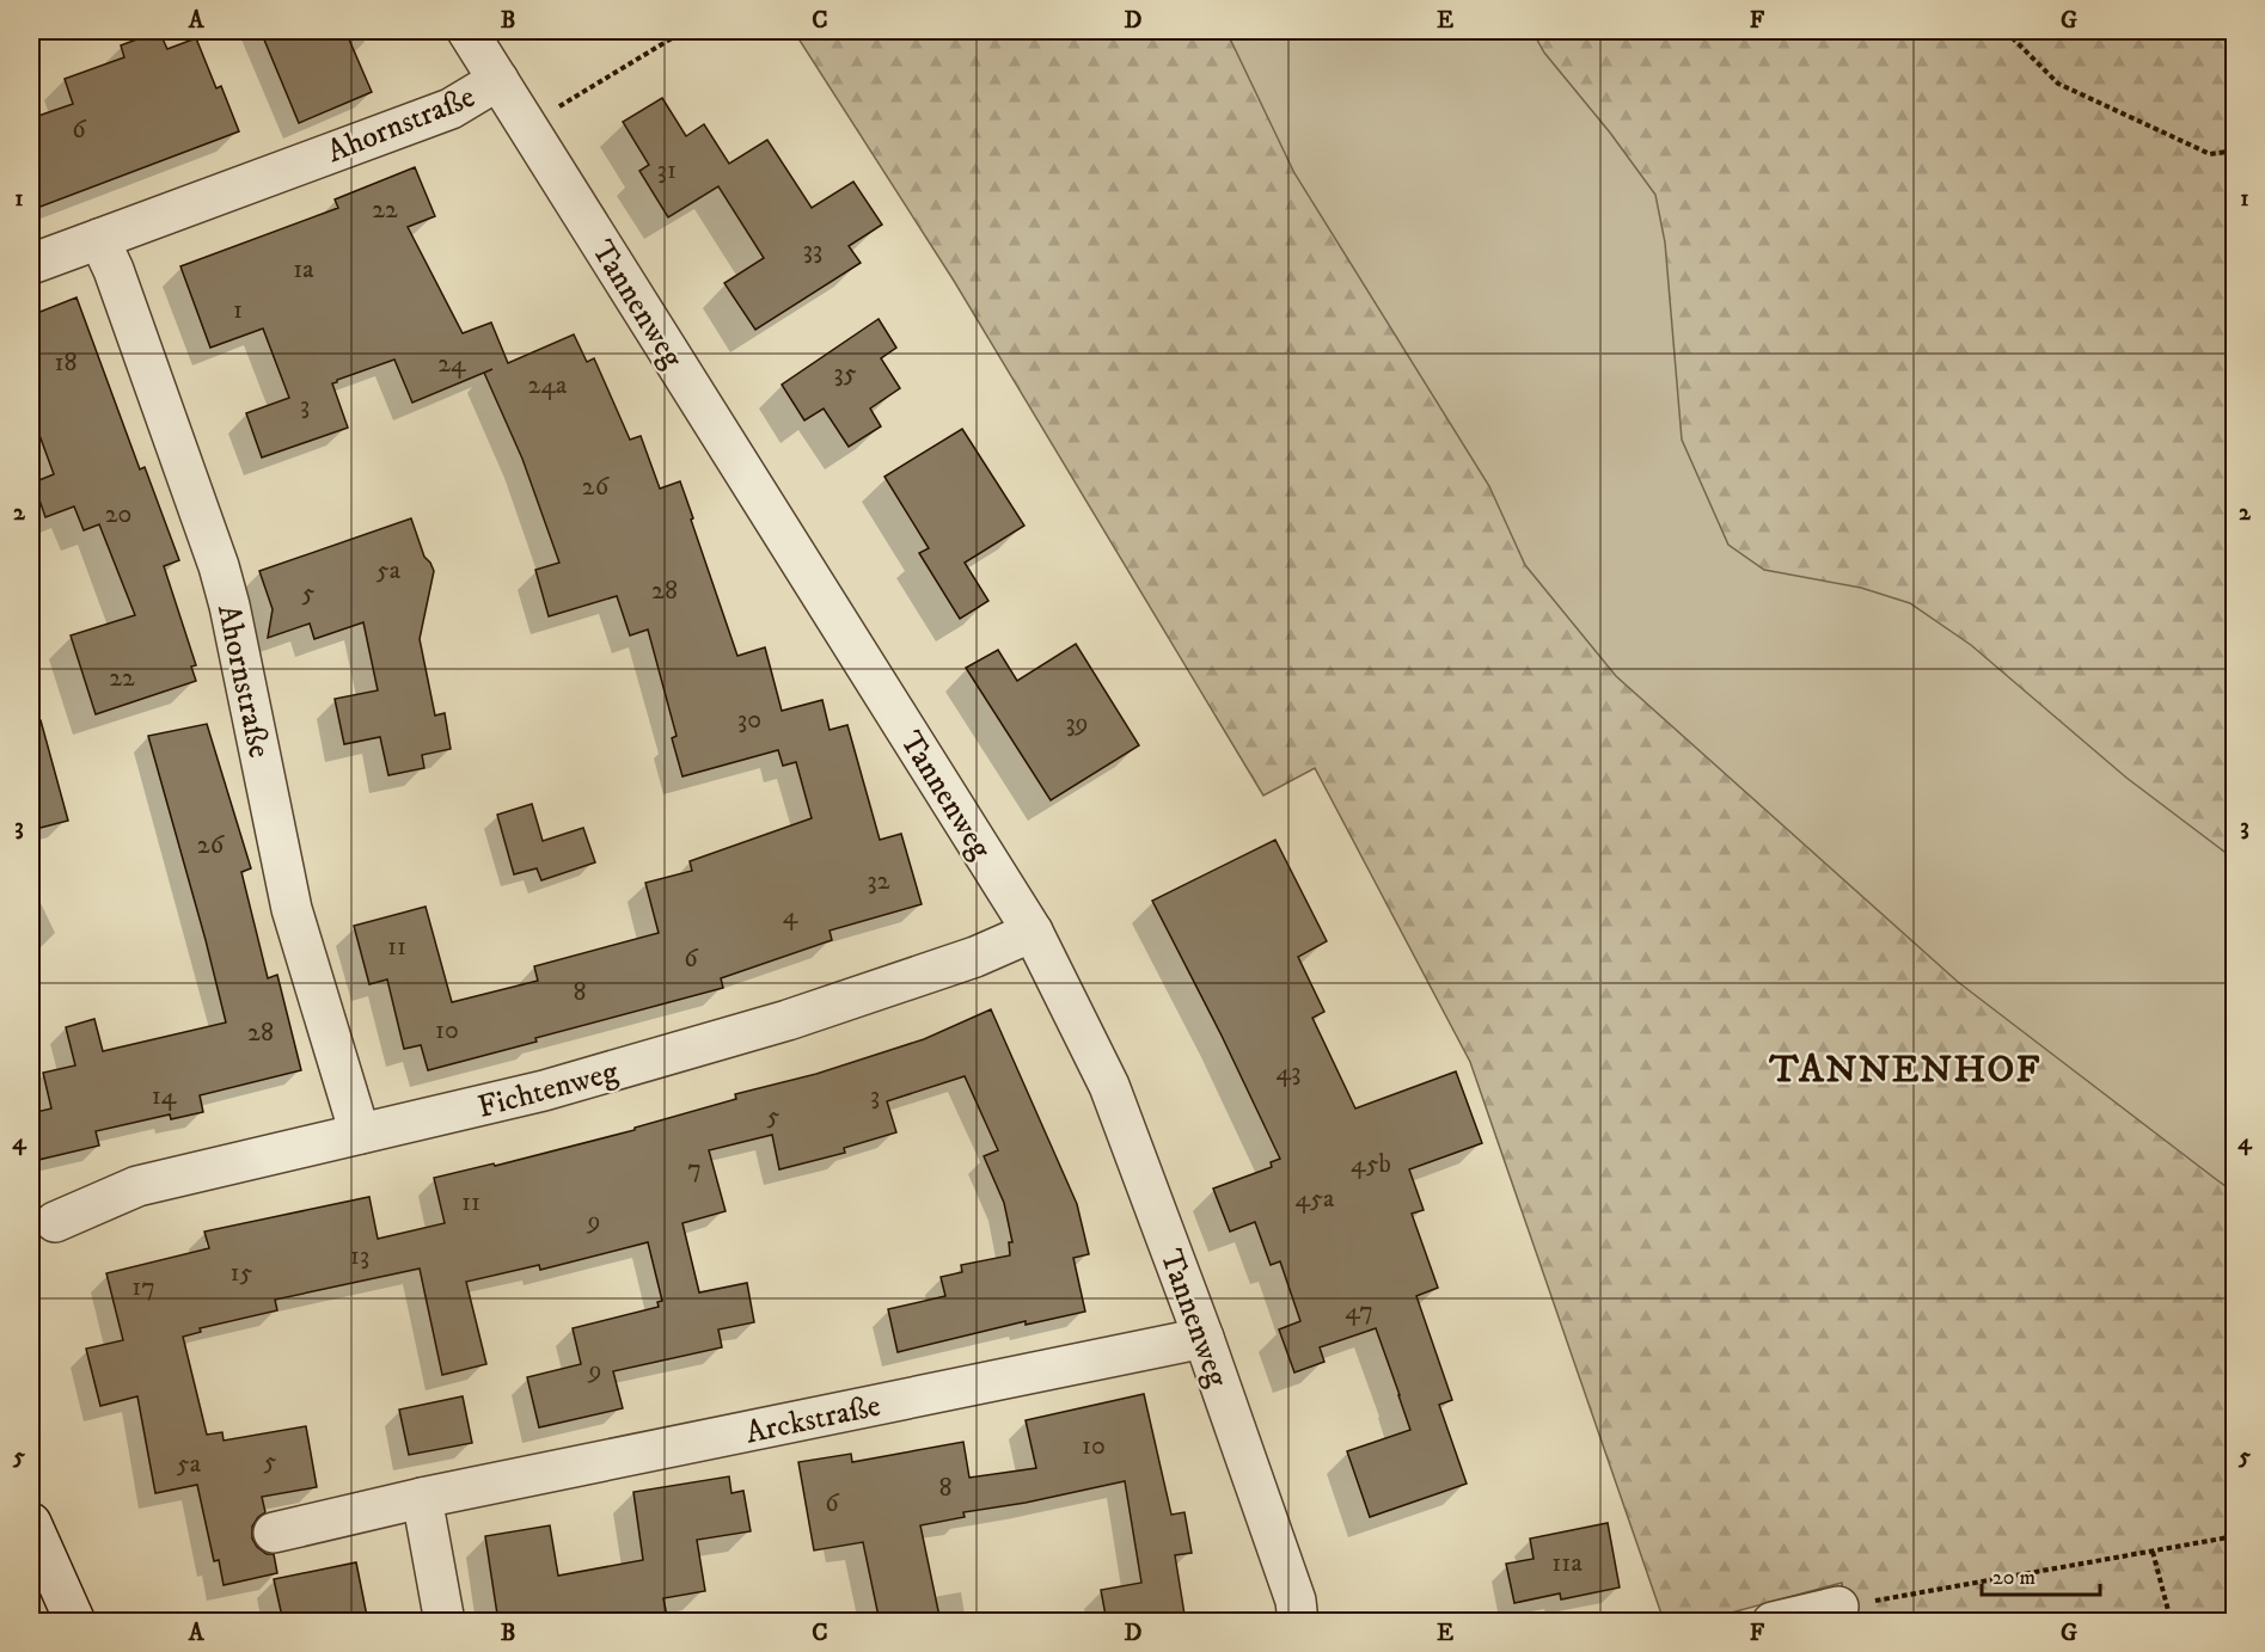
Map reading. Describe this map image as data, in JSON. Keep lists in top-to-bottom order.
{
  "streets": {
    "street": [
      "Ahornstraße",
      "Tannenweg",
      "Fichtenweg",
      "Arckstraße"
    ]
  },
  "crossings": [
    ["Ahornstraße", "Tannenweg"],
    ["Ahornstraße", "Fichtenweg"],
    ["Tannenweg", "Fichtenweg"],
    ["Tannenweg", "Arckstraße"]
  ],
  "districts": ["TANNENHOF"],
  "house_numbers": [
    "6",
    "31",
    "22",
    "33",
    "1a",
    "1",
    "18",
    "24",
    "35",
    "24a",
    "3",
    "26",
    "20",
    "5a",
    "28",
    "5",
    "22",
    "30",
    "39",
    "26",
    "32",
    "4",
    "11",
    "6",
    "8",
    "10",
    "28",
    "43",
    "14",
    "3",
    "5",
    "45b",
    "7",
    "45a",
    "11",
    "9",
    "13",
    "15",
    "17",
    "47",
    "9",
    "10",
    "5",
    "5a",
    "8",
    "6",
    "11a"
  ],
  "scale_bar": "20 m",
  "grid": {
    "columns": [
      "A",
      "B",
      "C",
      "D",
      "E",
      "F",
      "G"
    ],
    "rows": [
      "1",
      "2",
      "3",
      "4",
      "5"
    ]
  }
}
